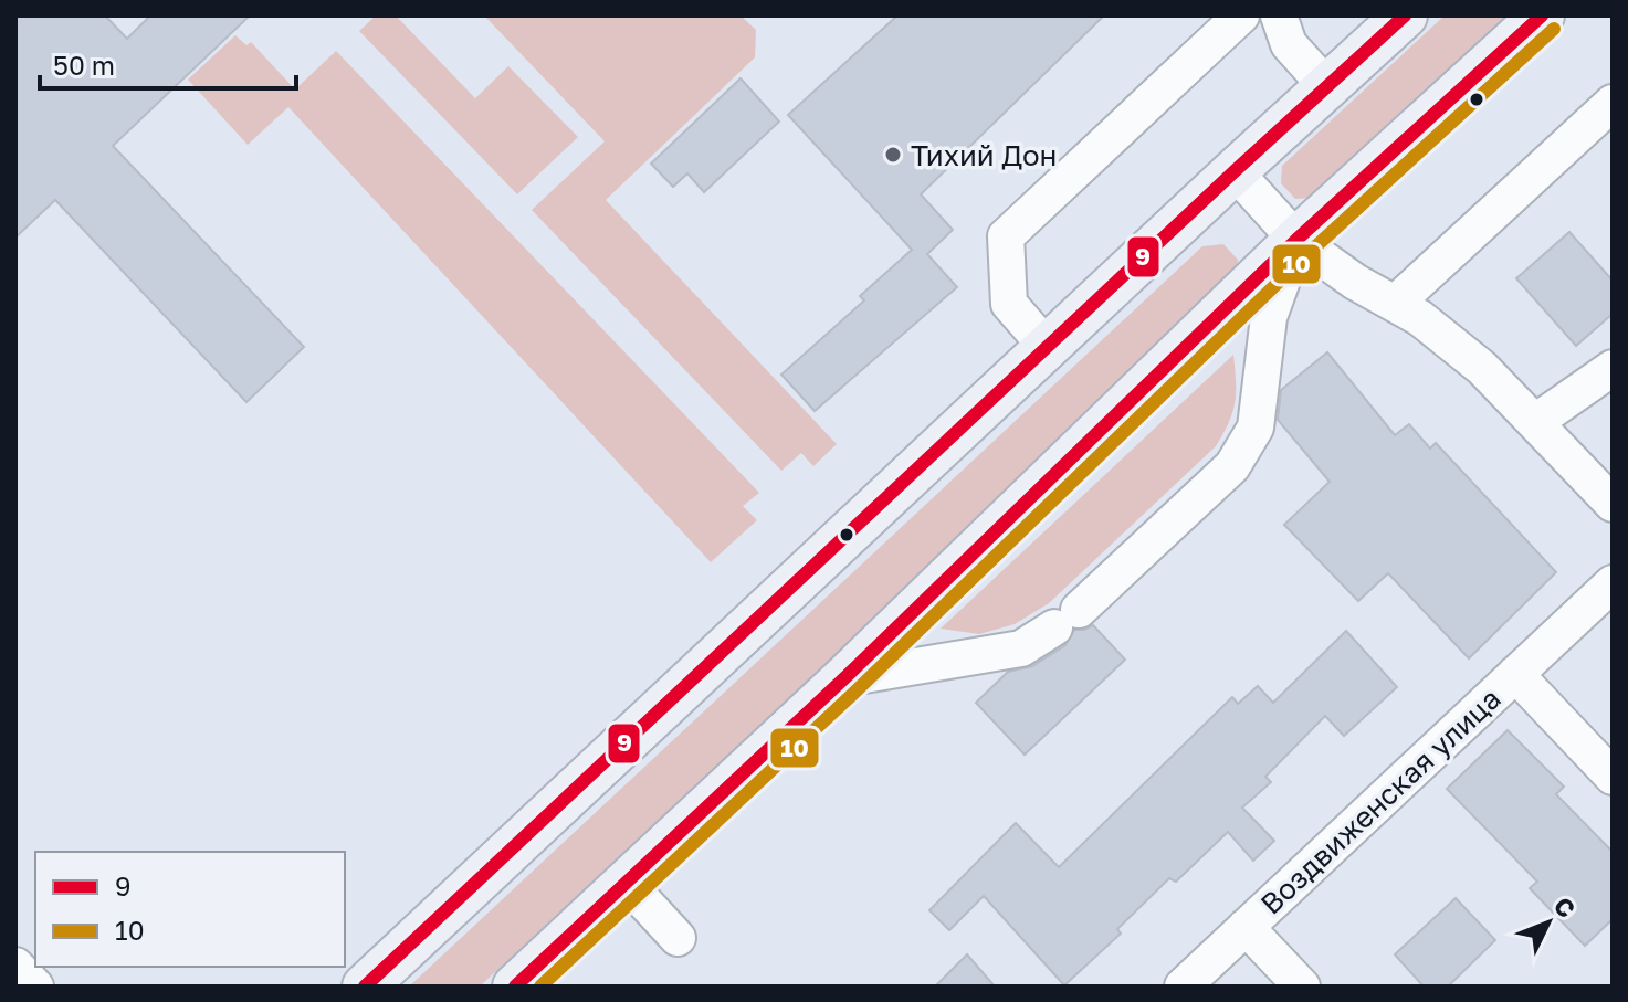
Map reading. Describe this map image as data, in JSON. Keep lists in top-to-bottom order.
{
  "streets": {
    "street": ["Воздвиженская улица"]
  },
  "places": ["Тихий Дон"],
  "lines": ["transit line 9", "transit line 10"],
  "legend": ["9", "10"],
  "scale_bar": "50 m",
  "north": "top right"
}
